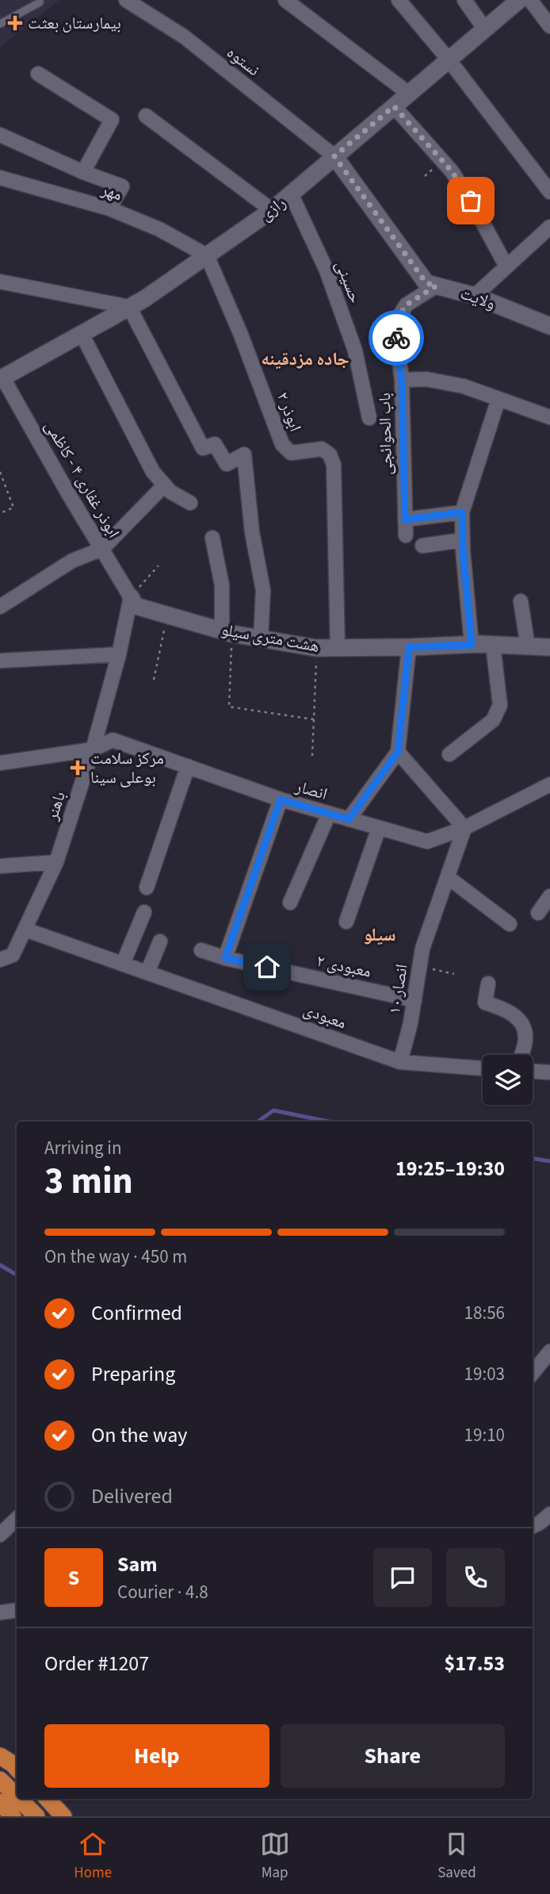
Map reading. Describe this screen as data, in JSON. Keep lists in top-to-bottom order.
{
  "streets": {
    "street": [
      "نستوه",
      "مهر",
      "رازی",
      "حسینی",
      "ولایت",
      "ابوذر ۲",
      "باب الحوائجی",
      "ابوذر غفاری ۴ - کاظمی",
      "هشت متری سیلو",
      "انصار",
      "باهنر",
      "معبودی ۲",
      "انصار ۱۰",
      "معبودی"
    ]
  },
  "crossings": [
    ["نستوه", "رازی"],
    ["نستوه", "ولایت"],
    ["مهر", "رازی"],
    ["مهر", "ابوذر ۲"],
    ["رازی", "حسینی"],
    ["رازی", "ولایت"],
    ["رازی", "ابوذر ۲"],
    ["رازی", "ابوذر غفاری ۴ - کاظمی"],
    ["ولایت", "باب الحوائجی"],
    ["ابوذر ۲", "هشت متری سیلو"],
    ["ابوذر غفاری ۴ - کاظمی", "هشت متری سیلو"],
    ["ابوذر غفاری ۴ - کاظمی", "باهنر"],
    ["هشت متری سیلو", "باهنر"],
    ["انصار", "باهنر"],
    ["انصار", "انصار ۱۰"],
    ["باهنر", "معبودی"],
    ["معبودی ۲", "انصار ۱۰"],
    ["انصار ۱۰", "معبودی"]
  ],
  "districts": ["جاده مزدقینه", "سیلو"],
  "places": {
    "health": ["بیمارستان بعثت", "مرکز سلامت بوعلی سینا"]
  },
  "page": {
    "heading": ["3 min", "Arriving in", "19:25–19:30"],
    "panel": [
      "Sam",
      "Courier · 4.8",
      "Order #1207",
      "$17.53"
    ],
    "bar": "On the way · 450 m",
    "list": [
      ["Confirmed", "18:56"],
      ["Preparing", "19:03"],
      ["On the way", "19:10"],
      "Delivered"
    ],
    "round": "S",
    "buttons": ["Help", "Share"],
    "tabs": ["Home", "Map", "Saved"]
  }
}
